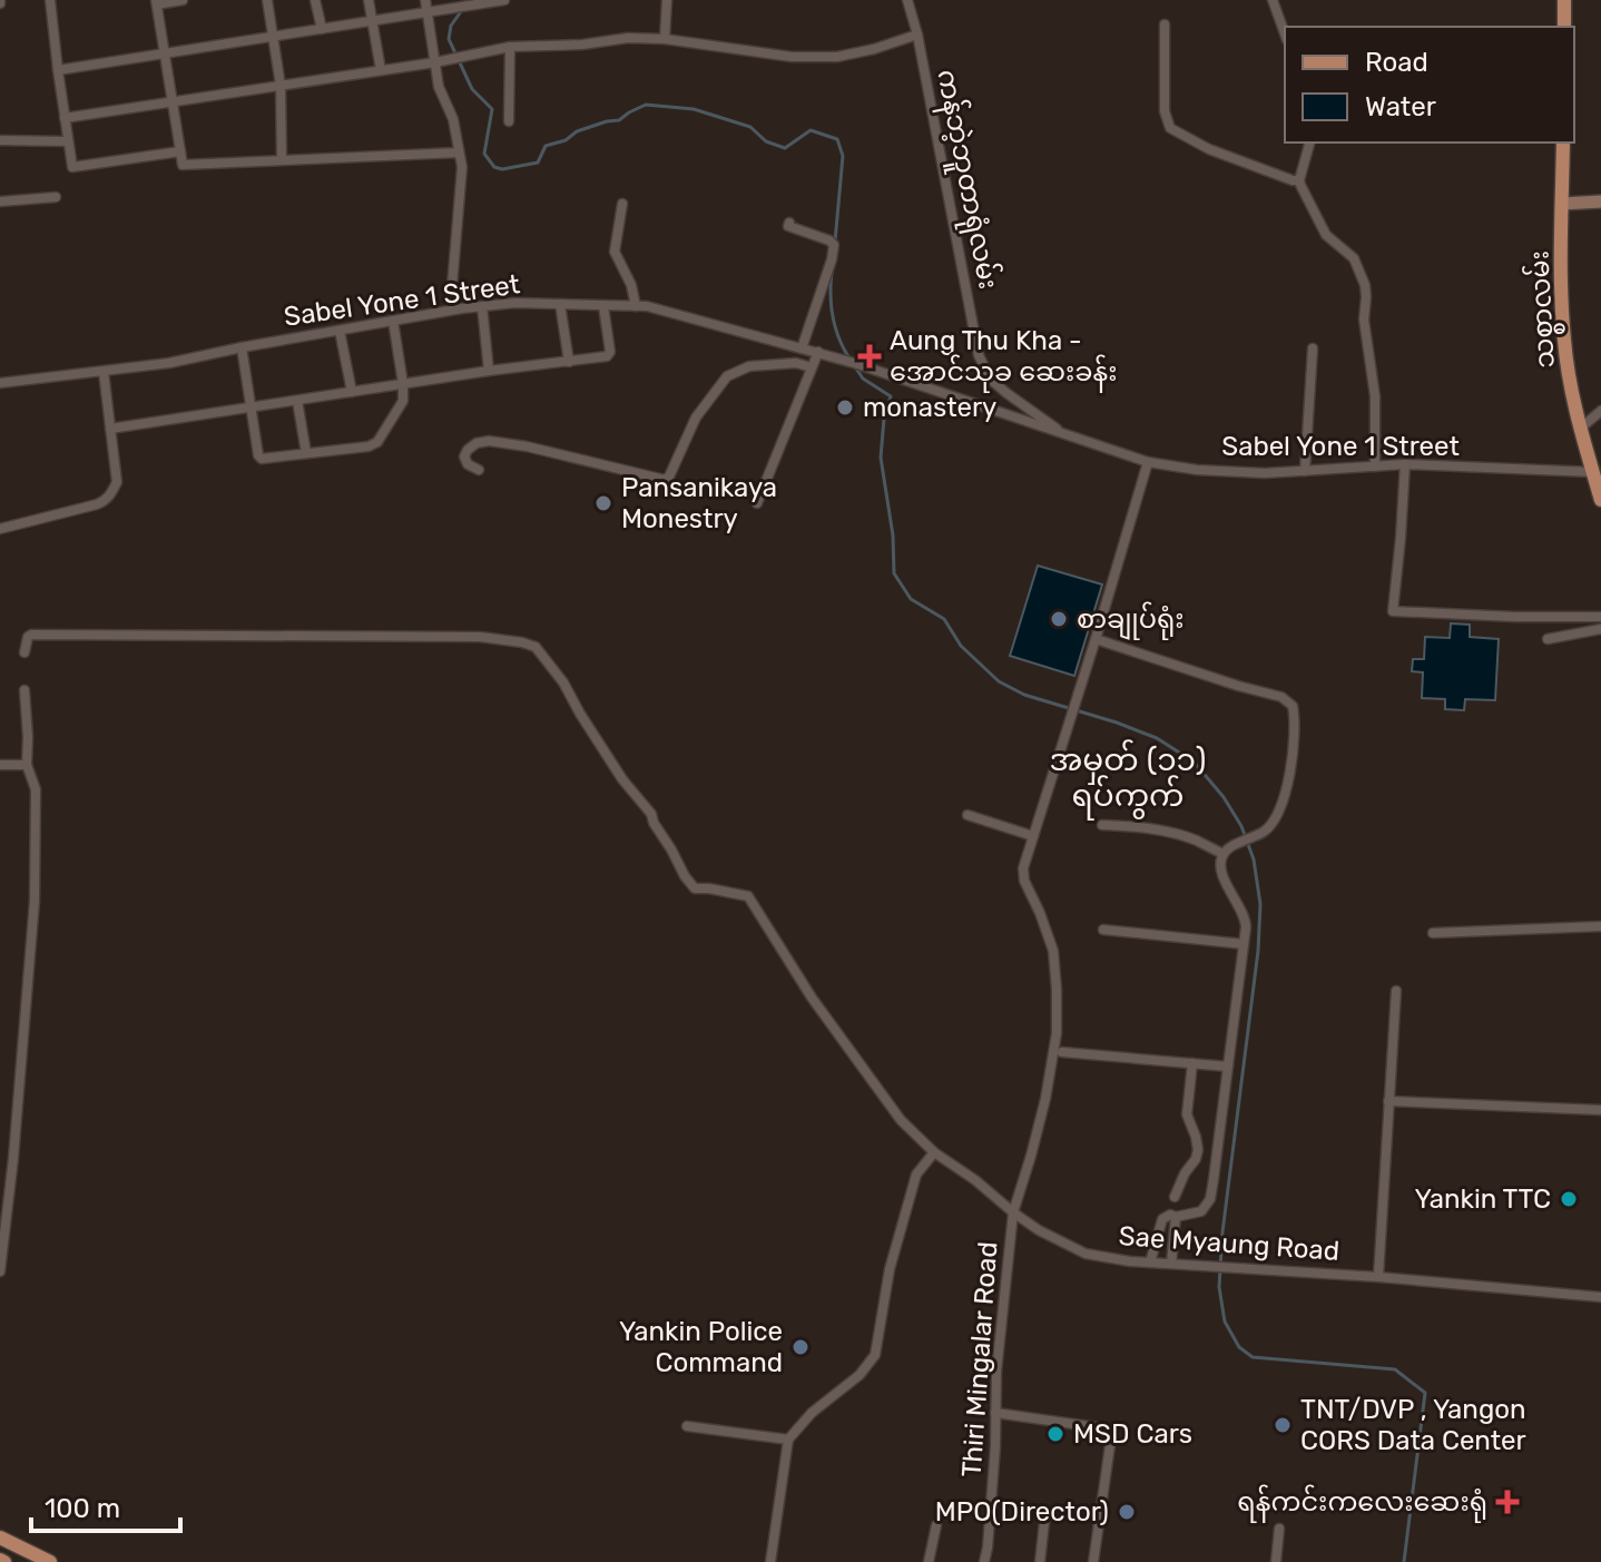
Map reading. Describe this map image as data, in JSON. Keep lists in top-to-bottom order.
{
  "streets": {
    "main road": ["သစ္စာလမ်း"],
    "street": [
      "ကန်ဘဲ့ဘူတာရုံလမ်း",
      "Sabel Yone 1 Street",
      "Sae Myaung Road",
      "Thiri Mingalar Road"
    ]
  },
  "crossings": [
    ["ကန်ဘဲ့ဘူတာရုံလမ်း", "Sabel Yone 1 Street"],
    ["Sabel Yone 1 Street", "သစ္စာလမ်း"],
    ["Sabel Yone 1 Street", "Thiri Mingalar Road"],
    ["Sae Myaung Road", "Thiri Mingalar Road"]
  ],
  "districts": ["အမှတ် (၁၁) ရပ်ကွက်"],
  "places": {
    "health": ["Aung Thu Kha - အောင်သုခ ဆေးခန်း", "ရန်ကင်းကလေးဆေးရုံ"],
    "other": [
      "monastery",
      "Pansanikaya Monestry",
      "စာချုပ်ရုံး",
      "Yankin TTC",
      "Yankin Police Command",
      "TNT/DVP , Yangon CORS Data Center",
      "MSD Cars",
      "MPO(Director)"
    ]
  },
  "legend": ["Road", "Water"],
  "scale_bar": "100 m"
}
